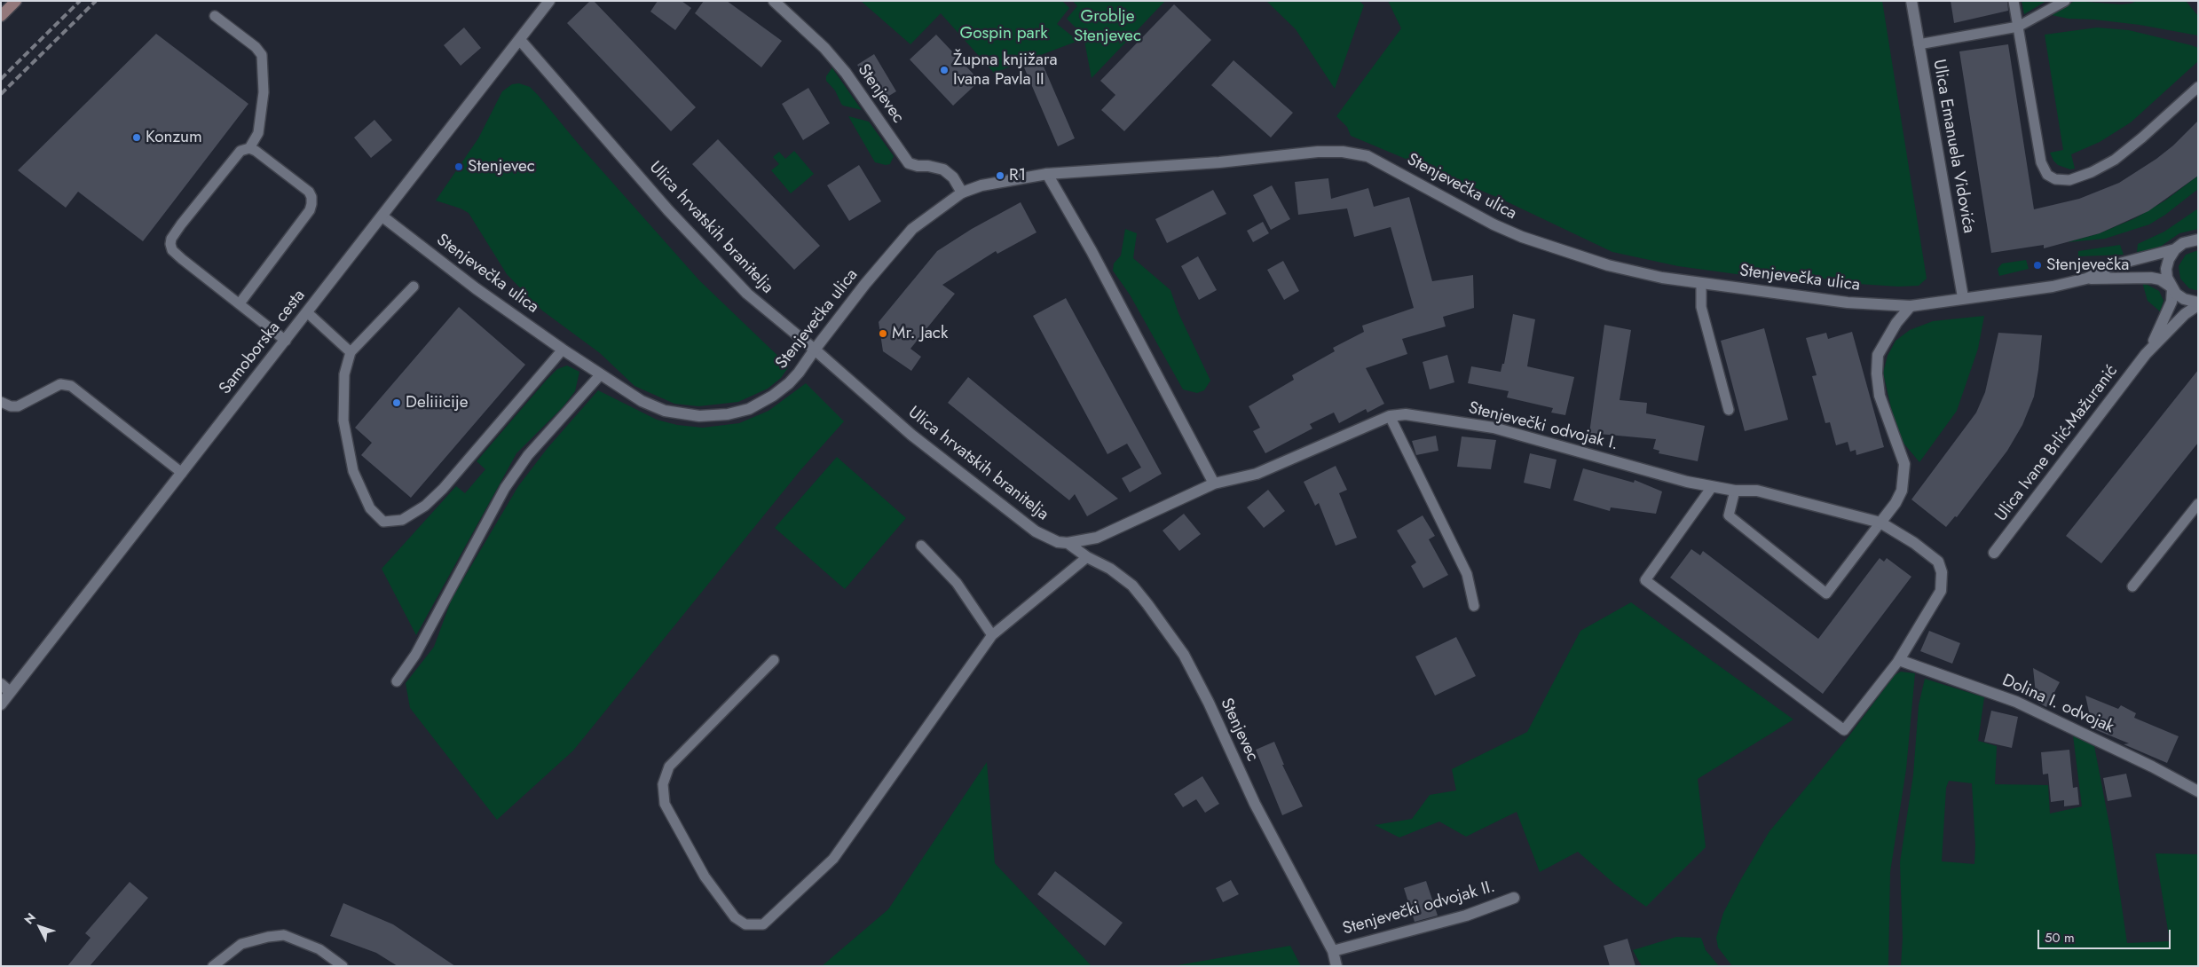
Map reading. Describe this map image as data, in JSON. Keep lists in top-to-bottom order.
{
  "streets": {
    "street": [
      "Stenjevec",
      "Ulica Emanuela Vidovića",
      "Stenjevečka ulica",
      "Ulica hrvatskih branitelja",
      "Samoborska cesta",
      "Stenjevečki odvojak I.",
      "Ulica Ivane Brlić-Mažuranić",
      "Dolina I. odvojak",
      "Stenjevečki odvojak II."
    ]
  },
  "crossings": [
    ["Stenjevec", "Stenjevečka ulica"],
    ["Stenjevec", "Ulica hrvatskih branitelja"],
    ["Stenjevec", "Stenjevečki odvojak I."],
    ["Stenjevec", "Stenjevečki odvojak II."],
    ["Ulica Emanuela Vidovića", "Stenjevečka ulica"],
    ["Stenjevečka ulica", "Ulica hrvatskih branitelja"],
    ["Stenjevečka ulica", "Samoborska cesta"],
    ["Stenjevečka ulica", "Ulica Ivane Brlić-Mažuranić"],
    ["Ulica hrvatskih branitelja", "Samoborska cesta"],
    ["Ulica hrvatskih branitelja", "Stenjevečki odvojak I."],
    ["Stenjevečki odvojak I.", "Dolina I. odvojak"]
  ],
  "parks": ["Groblje Stenjevec", "Gospin park"],
  "places": [
    "Župna knjižara Ivana Pavla II",
    "Konzum",
    "Stenjevec",
    "R1",
    "Stenjevečka",
    "Mr. Jack",
    "Deliiicije"
  ],
  "scale_bar": "50 m",
  "north": "top left"
}
